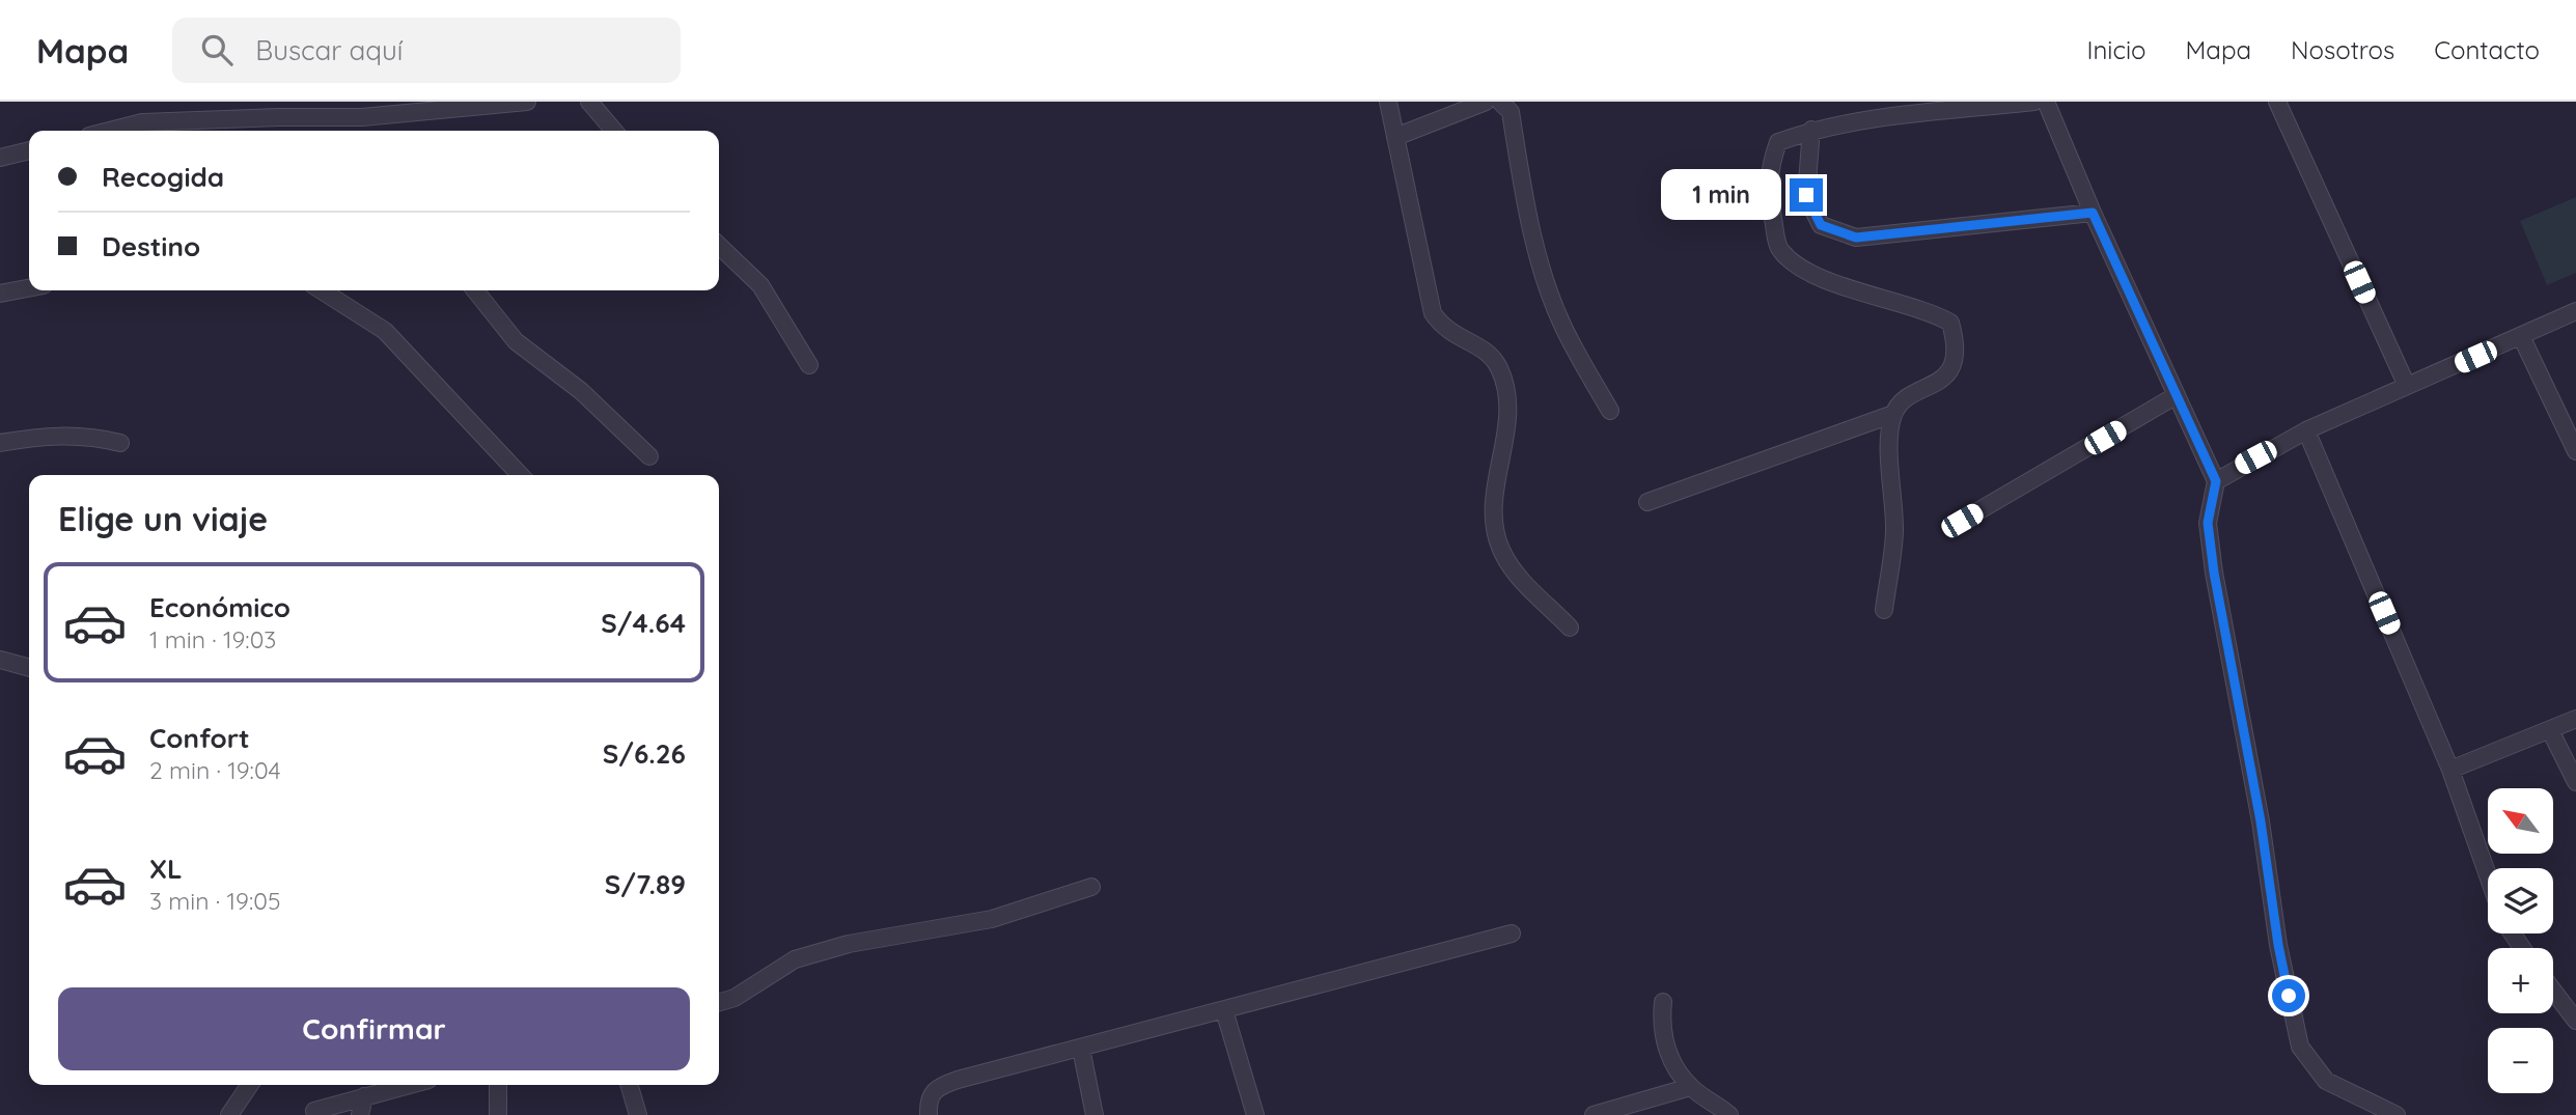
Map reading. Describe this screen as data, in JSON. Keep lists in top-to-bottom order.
{
  "north": "top left",
  "page": {
    "header": "Mapa",
    "search": "Buscar aquí",
    "nav": [
      "Inicio",
      "Mapa",
      "Nosotros",
      "Contacto"
    ],
    "banner": ["Recogida", "Destino"],
    "bubble": "1 min",
    "heading": "Elige un viaje",
    "list": [
      {
        "name": "Económico",
        "note": "1 min · 19:03",
        "value": "S/4.64"
      },
      {
        "name": "Confort",
        "note": "2 min · 19:04",
        "value": "S/6.26"
      },
      {
        "name": "XL",
        "note": "3 min · 19:05",
        "value": "S/7.89"
      }
    ],
    "map_buttons": ["+", "−"],
    "buttons": "Confirmar"
  }
}
